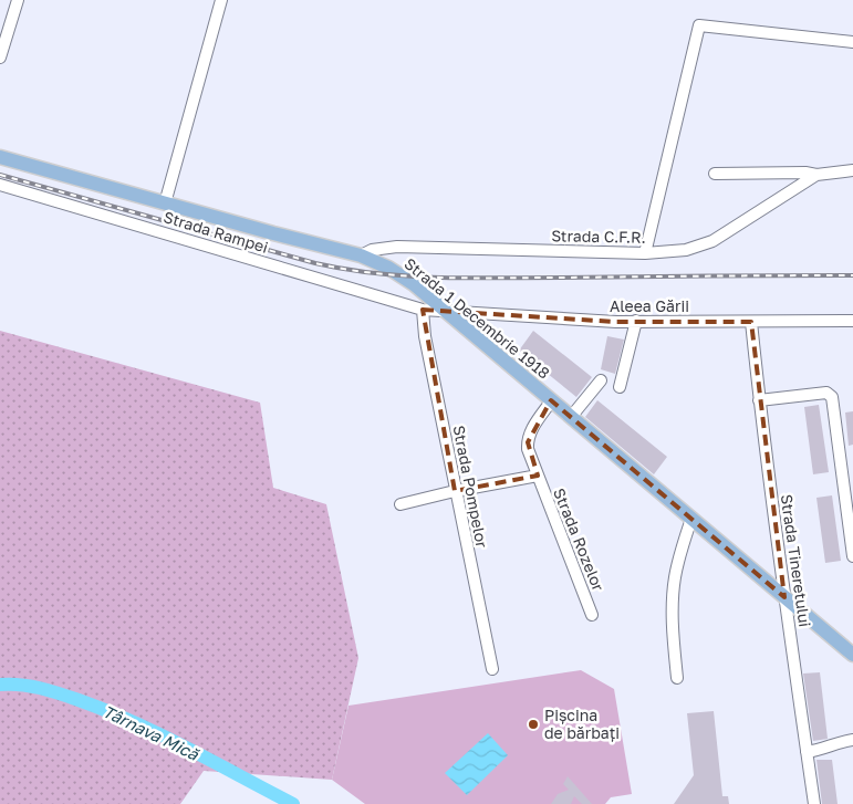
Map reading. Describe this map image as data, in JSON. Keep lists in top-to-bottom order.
{
  "streets": {
    "main road": ["Strada 1 Decembrie 1918"],
    "street": [
      "Strada Rampei",
      "Strada C.F.R.",
      "Aleea Gării",
      "Strada Pompelor",
      "Strada Rozelor",
      "Strada Tineretului"
    ]
  },
  "crossings": [
    ["Strada Rampei", "Aleea Gării"],
    ["Strada Rampei", "Strada 1 Decembrie 1918"],
    ["Strada Rampei", "Strada Pompelor"],
    ["Strada C.F.R.", "Strada 1 Decembrie 1918"],
    ["Aleea Gării", "Strada 1 Decembrie 1918"],
    ["Aleea Gării", "Strada Tineretului"],
    ["Strada 1 Decembrie 1918", "Strada Rozelor"],
    ["Strada 1 Decembrie 1918", "Strada Tineretului"],
    ["Strada Pompelor", "Strada Rozelor"]
  ],
  "water": ["Târnava Mică"],
  "places": ["Pișcina de bărbați"]
}
